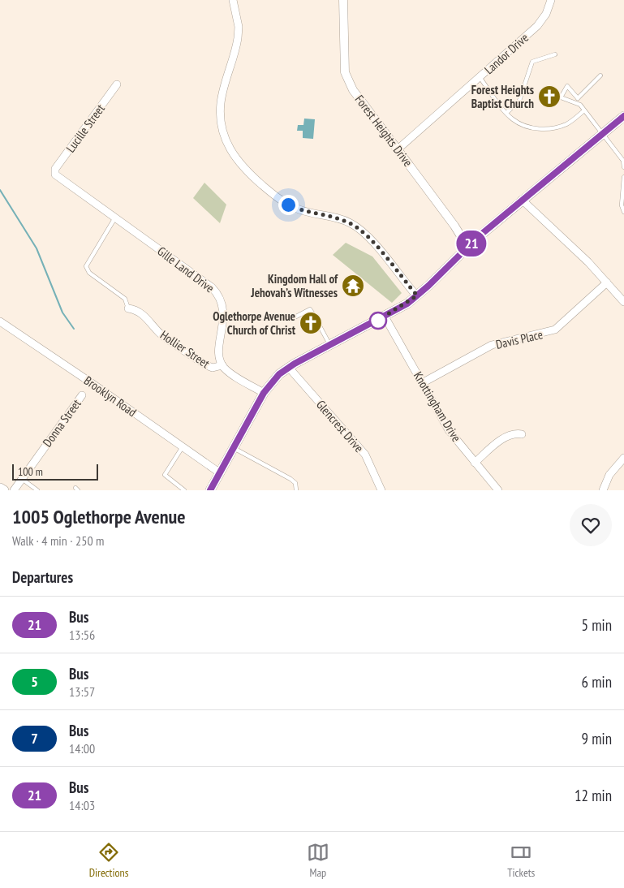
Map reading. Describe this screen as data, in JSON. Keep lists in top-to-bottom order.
{
  "streets": {
    "street": [
      "Landor Drive",
      "Lucille Street",
      "Forest Heights Drive",
      "Gille Land Drive",
      "Davis Place",
      "Hollier Street",
      "Brooklyn Road",
      "Knottingham Drive",
      "Donna Street",
      "Glencrest Drive"
    ]
  },
  "crossings": [
    ["Landor Drive", "Forest Heights Drive"],
    ["Lucille Street", "Gille Land Drive"],
    ["Gille Land Drive", "Hollier Street"],
    ["Davis Place", "Knottingham Drive"]
  ],
  "places": {
    "church": ["Forest Heights Baptist Church", "Oglethorpe Avenue Church of Christ"],
    "temple": ["Kingdom Hall of Jehovah’s Witnesses"]
  },
  "lines": ["bus line 21"],
  "scale_bar": "100 m",
  "page": {
    "on_map": "21",
    "scale": "100 m",
    "heading": [
      ["1005 Oglethorpe Avenue", "Walk · 4 min · 250 m"],
      "Departures"
    ],
    "list": [
      {
        "mark": "21",
        "name": "Bus",
        "note": "13:56",
        "value": "5 min"
      },
      {
        "mark": "5",
        "name": "Bus",
        "note": "13:57",
        "value": "6 min"
      },
      {
        "mark": "7",
        "name": "Bus",
        "note": "14:00",
        "value": "9 min"
      },
      {
        "mark": "21",
        "name": "Bus",
        "note": "14:03",
        "value": "12 min"
      }
    ],
    "tabs": ["Directions", "Map", "Tickets"]
  }
}
